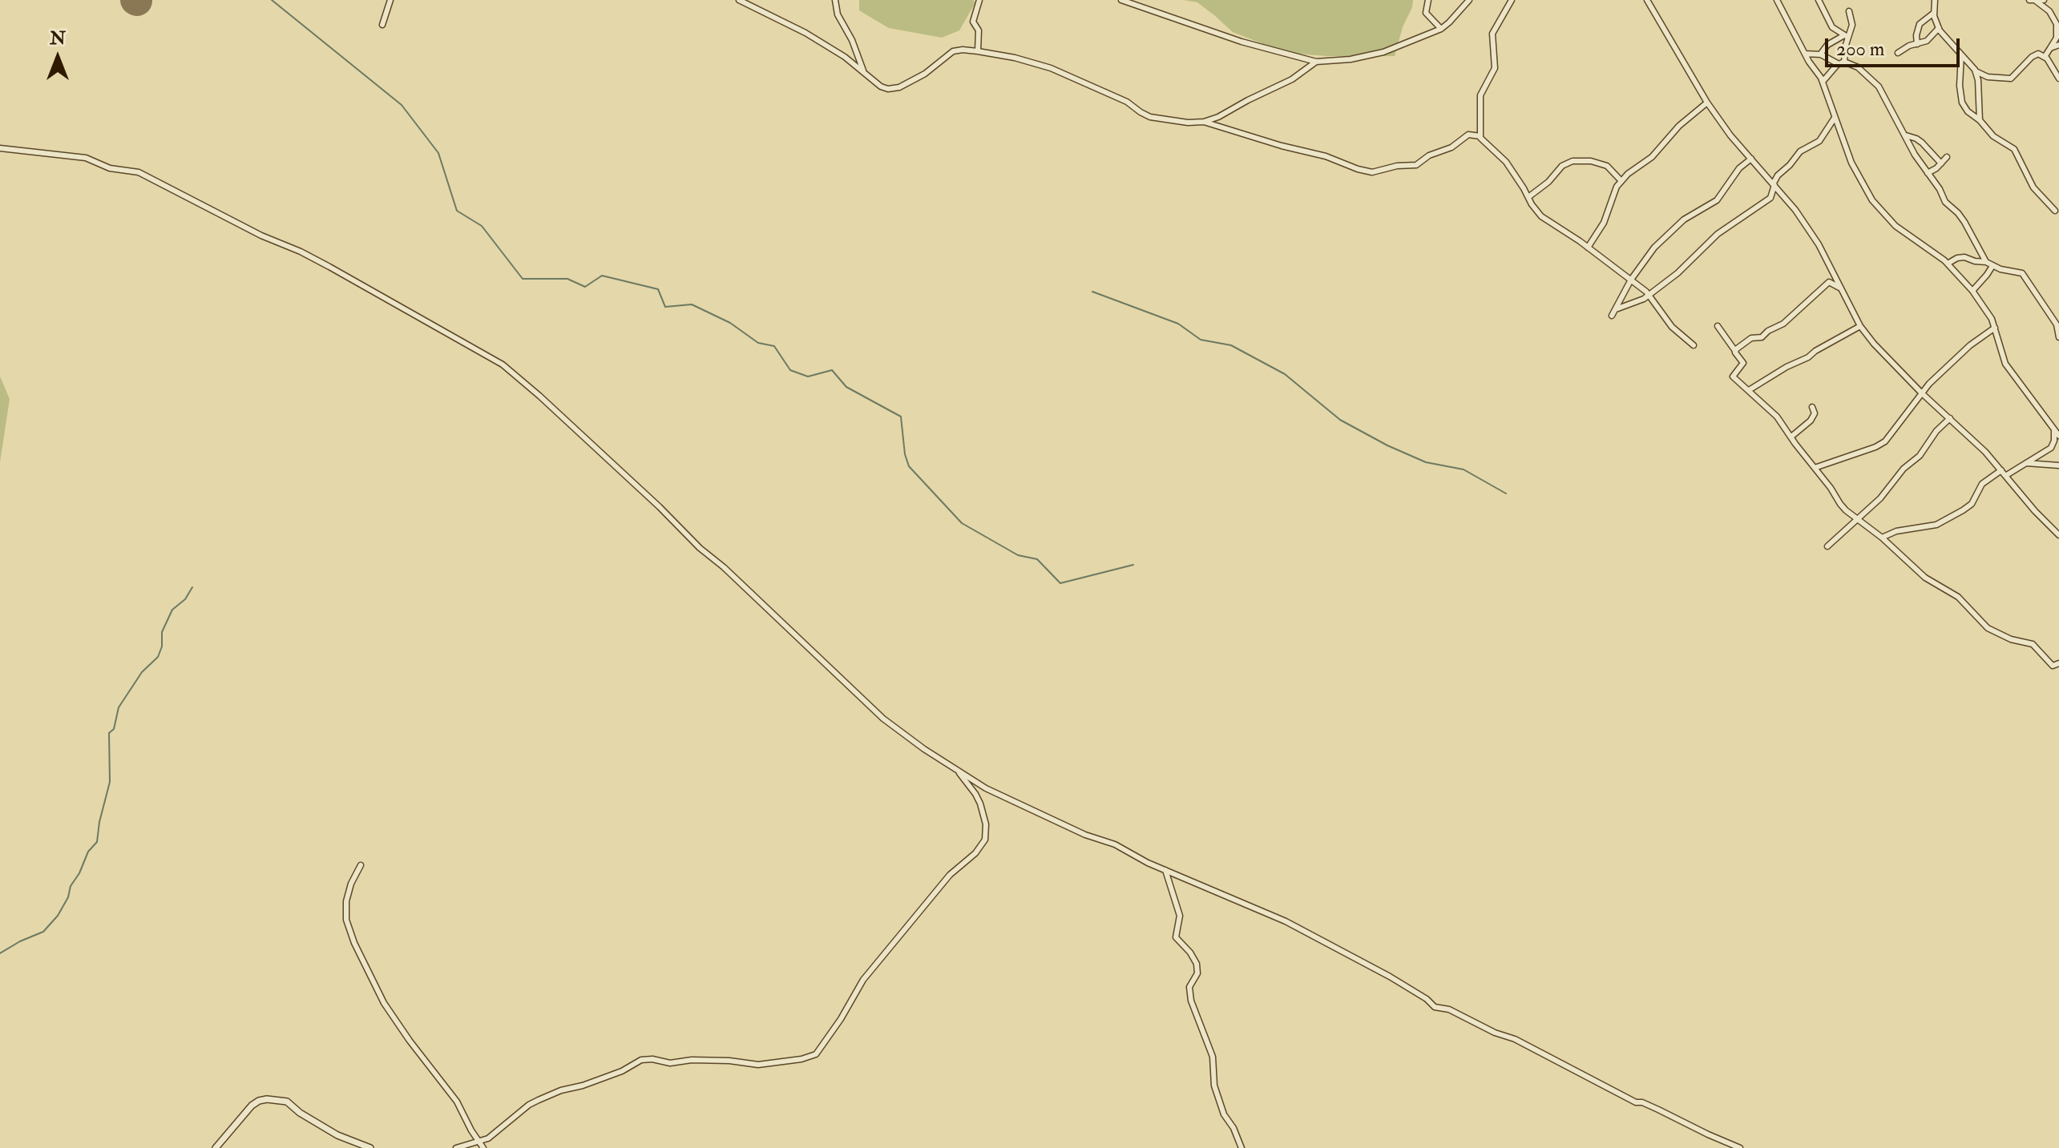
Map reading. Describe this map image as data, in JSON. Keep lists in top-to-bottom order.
{
  "scale_bar": "200 m",
  "north": "top"
}
